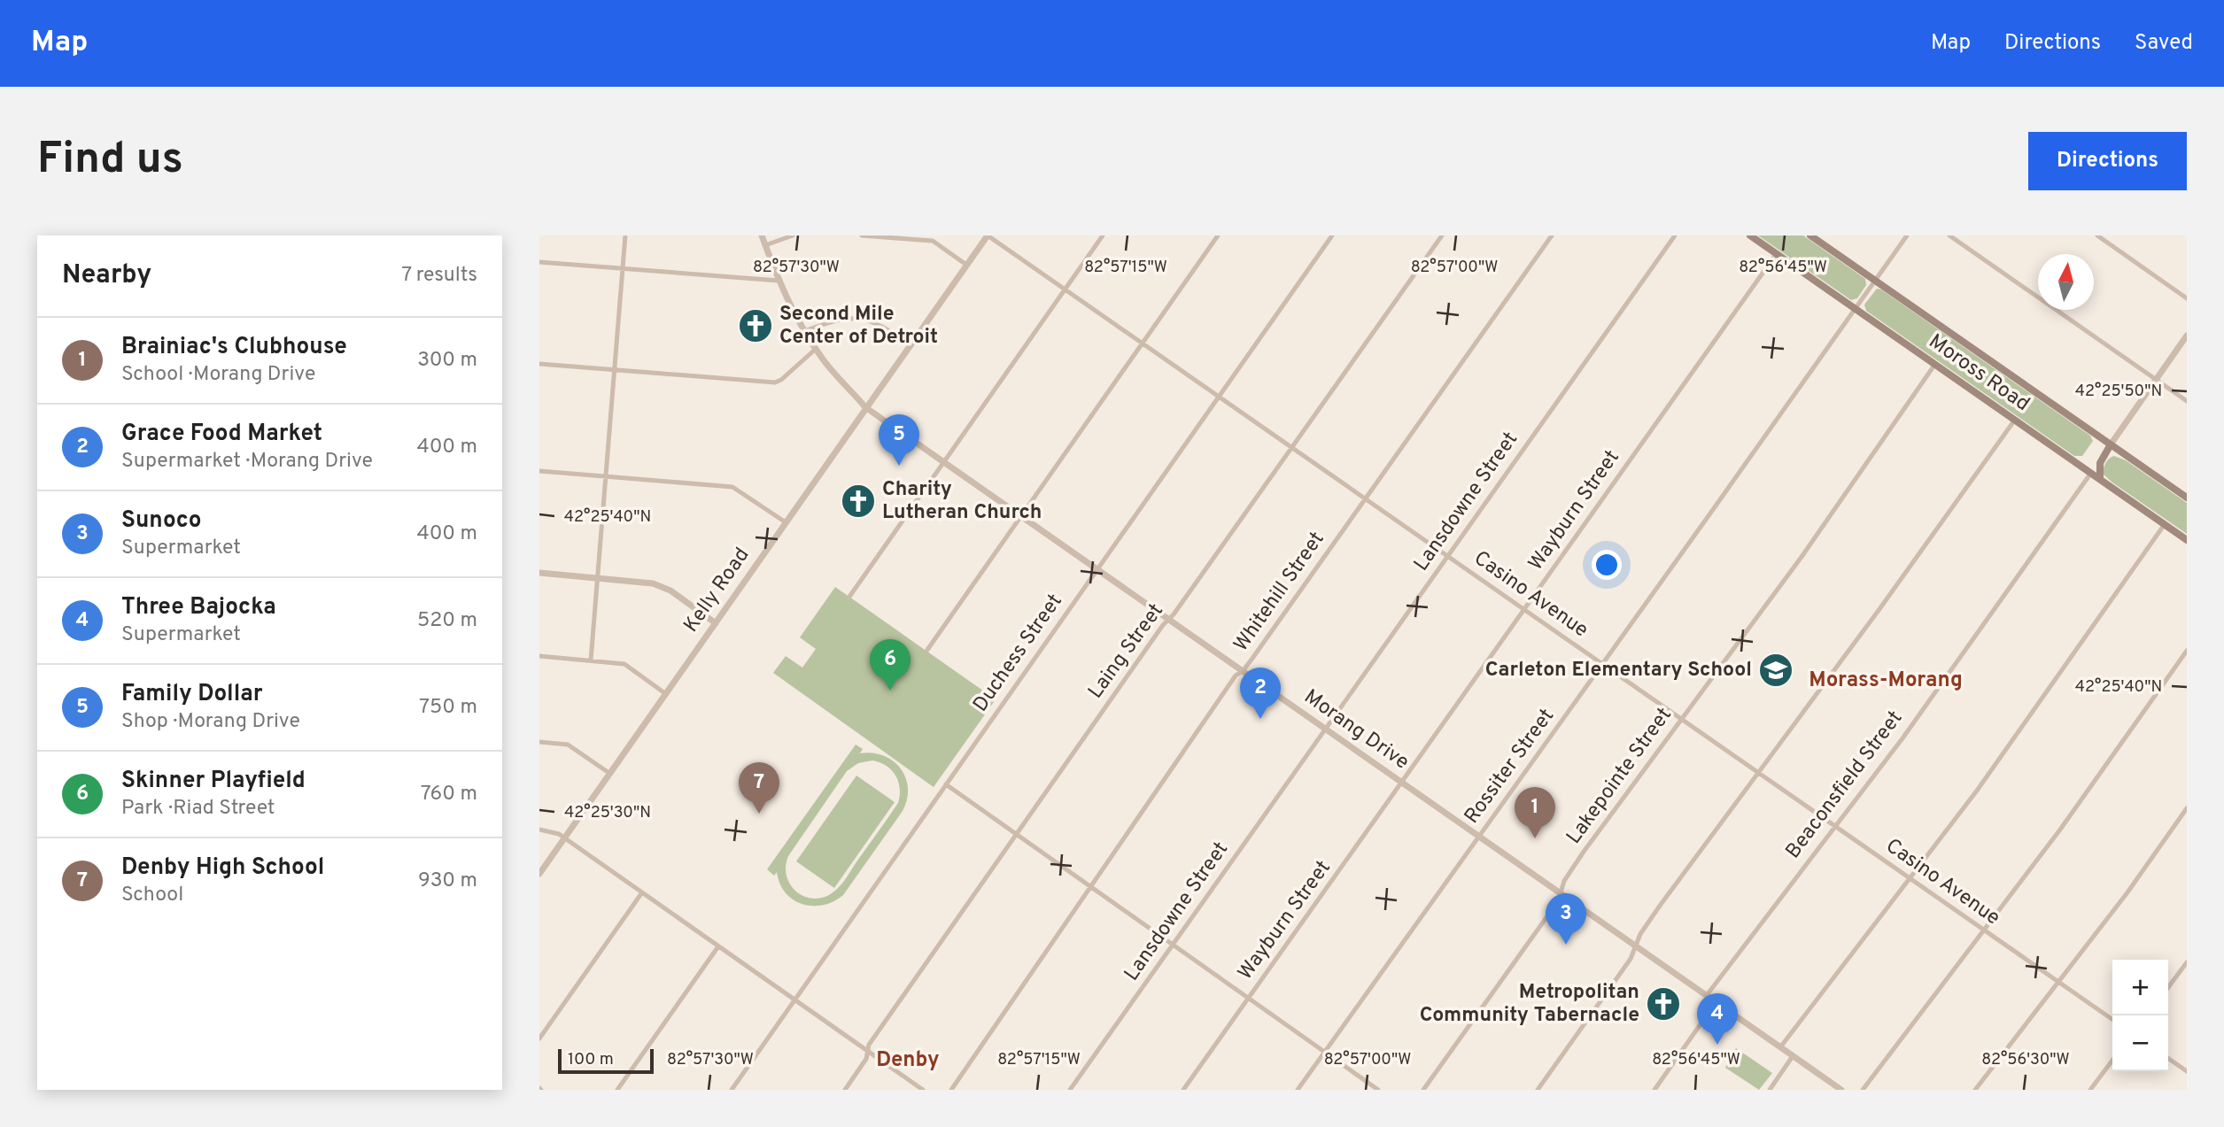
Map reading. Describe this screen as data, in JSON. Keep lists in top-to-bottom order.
{
  "streets": {
    "main road": ["Moross Road"],
    "street": [
      "Lansdowne Street",
      "Wayburn Street",
      "Kelly Road",
      "Whitehill Street",
      "Casino Avenue",
      "Laing Street",
      "Duchess Street",
      "Morang Drive",
      "Rossiter Street",
      "Lakepointe Street",
      "Beaconsfield Street"
    ]
  },
  "crossings": [
    ["Moross Road", "Wayburn Street"],
    ["Moross Road", "Rossiter Street"],
    ["Moross Road", "Lakepointe Street"],
    ["Moross Road", "Beaconsfield Street"],
    ["Lansdowne Street", "Casino Avenue"],
    ["Lansdowne Street", "Morang Drive"],
    ["Wayburn Street", "Casino Avenue"],
    ["Wayburn Street", "Morang Drive"],
    ["Kelly Road", "Casino Avenue"],
    ["Kelly Road", "Morang Drive"],
    ["Whitehill Street", "Casino Avenue"],
    ["Whitehill Street", "Morang Drive"],
    ["Casino Avenue", "Laing Street"],
    ["Casino Avenue", "Duchess Street"],
    ["Casino Avenue", "Rossiter Street"],
    ["Casino Avenue", "Lakepointe Street"],
    ["Casino Avenue", "Beaconsfield Street"],
    ["Laing Street", "Morang Drive"],
    ["Duchess Street", "Morang Drive"],
    ["Morang Drive", "Rossiter Street"],
    ["Morang Drive", "Lakepointe Street"],
    ["Morang Drive", "Beaconsfield Street"]
  ],
  "districts": ["Morass-Morang", "Denby"],
  "places": {
    "church": ["Second Mile Center of Detroit", "Charity Lutheran Church", "Metropolitan Community Tabernacle"],
    "school or university": ["Carleton Elementary School"]
  },
  "scale_bar": "100 m",
  "north": "top",
  "page": {
    "header": "Map",
    "nav": ["Map", "Directions", "Saved"],
    "buttons": "Directions",
    "title": "Find us",
    "heading": ["Nearby", "7 results"],
    "list": [
      {
        "mark": "1",
        "name": "Brainiac's Clubhouse",
        "note": "School · Morang Drive",
        "value": "300 m"
      },
      {
        "mark": "2",
        "name": "Grace Food Market",
        "note": "Supermarket · Morang Drive",
        "value": "400 m"
      },
      {
        "mark": "3",
        "name": "Sunoco",
        "note": "Supermarket",
        "value": "400 m"
      },
      {
        "mark": "4",
        "name": "Three Bajocka",
        "note": "Supermarket",
        "value": "520 m"
      },
      {
        "mark": "5",
        "name": "Family Dollar",
        "note": "Shop · Morang Drive",
        "value": "750 m"
      },
      {
        "mark": "6",
        "name": "Skinner Playfield",
        "note": "Park · Riad Street",
        "value": "760 m"
      },
      {
        "mark": "7",
        "name": "Denby High School",
        "note": "School",
        "value": "930 m"
      }
    ],
    "pins": [
      "5",
      "6",
      "2",
      "7",
      "1",
      "3",
      "4"
    ],
    "map_buttons": ["+", "−"],
    "scale": "100 m"
  },
  "coordinates": [
    "82°57'30\"W",
    "82°57'15\"W",
    "82°57'00\"W",
    "82°56'45\"W",
    "42°25'50\"N",
    "42°25'40\"N",
    "42°25'30\"N",
    "82°56'30\"W"
  ]
}
